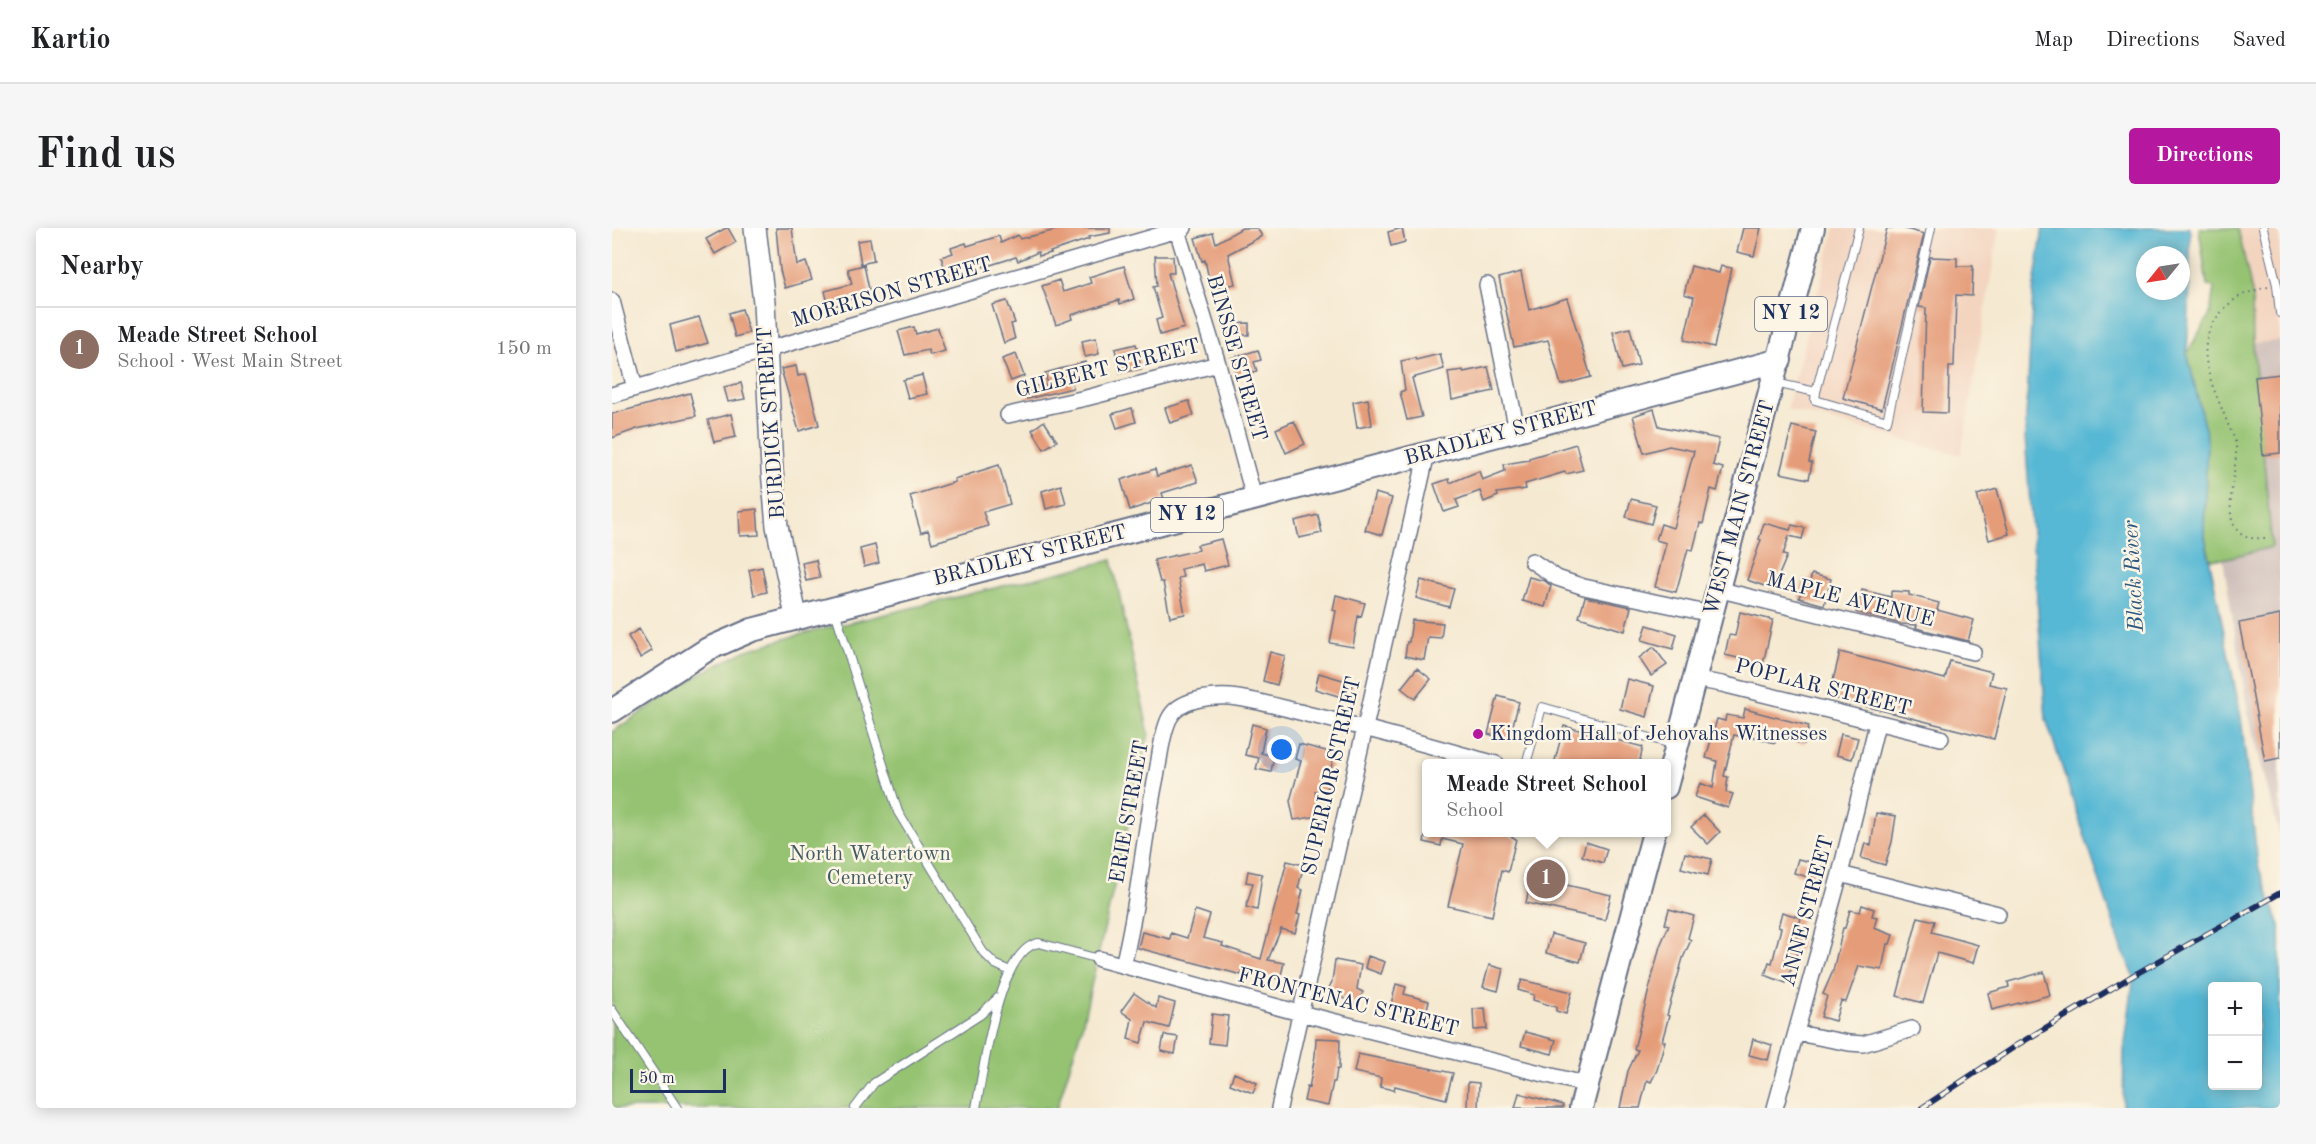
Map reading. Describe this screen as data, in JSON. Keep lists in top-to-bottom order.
{
  "streets": {
    "main road": ["NY 12", "BRADLEY STREET", "WEST MAIN STREET"],
    "street": [
      "MORRISON STREET",
      "BINSSE STREET",
      "GILBERT STREET",
      "BURDICK STREET",
      "MAPLE AVENUE",
      "POPLAR STREET",
      "SUPERIOR STREET",
      "ERIE STREET",
      "ANNE STREET",
      "FRONTENAC STREET"
    ]
  },
  "crossings": [
    ["MORRISON STREET", "BINSSE STREET"],
    ["MORRISON STREET", "BURDICK STREET"],
    ["BINSSE STREET", "GILBERT STREET"],
    ["BINSSE STREET", "BRADLEY STREET"],
    ["BURDICK STREET", "BRADLEY STREET"],
    ["BRADLEY STREET", "WEST MAIN STREET"],
    ["BRADLEY STREET", "SUPERIOR STREET"],
    ["WEST MAIN STREET", "MAPLE AVENUE"],
    ["WEST MAIN STREET", "POPLAR STREET"],
    ["POPLAR STREET", "ANNE STREET"],
    ["SUPERIOR STREET", "ERIE STREET"],
    ["SUPERIOR STREET", "FRONTENAC STREET"],
    ["ERIE STREET", "FRONTENAC STREET"]
  ],
  "water": ["Black River"],
  "parks": ["North Watertown Cemetery"],
  "places": ["Kingdom Hall of Jehovahs Witnesses"],
  "scale_bar": "50 m",
  "north": "bottom left",
  "page": {
    "header": "Kartio",
    "nav": ["Map", "Directions", "Saved"],
    "buttons": "Directions",
    "title": "Find us",
    "heading": "Nearby",
    "list": [
      {
        "mark": "1",
        "name": "Meade Street School",
        "note": "School · West Main Street",
        "value": "150 m"
      }
    ],
    "popup": ["Meade Street School", "School"],
    "pins": "1",
    "map_buttons": ["+", "−"],
    "scale": "50 m"
  }
}
